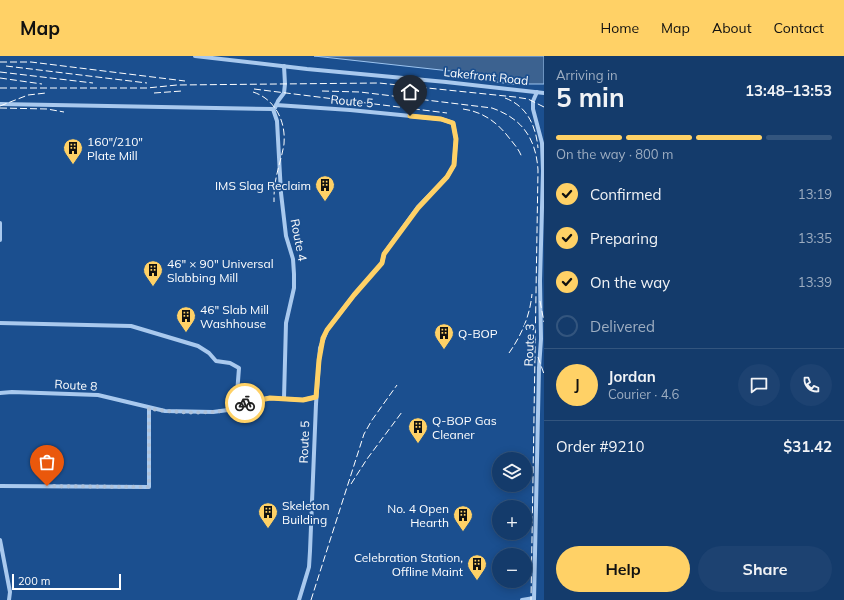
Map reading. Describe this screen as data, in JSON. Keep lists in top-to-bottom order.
{
  "streets": {
    "street": [
      "Lakefront Road",
      "Route 5",
      "Route 4",
      "Route 3",
      "Route 8"
    ]
  },
  "crossings": [
    ["Lakefront Road", "Route 3"],
    ["Route 5", "Route 8"],
    ["Route 4", "Route 8"]
  ],
  "places": {
    "building": [
      "160\"/210\" Plate Mill",
      "IMS Slag Reclaim",
      "46\" × 90\" Universal Slabbing Mill",
      "46\" Slab Mill Washhouse",
      "Q-BOP",
      "Q-BOP Gas Cleaner",
      "Skeleton Building",
      "No. 4 Open Hearth",
      "Celebration Station, Offline Maint"
    ]
  },
  "scale_bar": "200 m",
  "page": {
    "header": "Map",
    "nav": [
      "Home",
      "Map",
      "About",
      "Contact"
    ],
    "heading": ["5 min", "Arriving in", "13:48–13:53"],
    "panel": [
      "Jordan",
      "Courier · 4.6",
      "Order #9210",
      "$31.42"
    ],
    "bar": "On the way · 800 m",
    "list": [
      ["Confirmed", "13:19"],
      ["Preparing", "13:35"],
      ["On the way", "13:39"],
      "Delivered"
    ],
    "round": "J",
    "map_buttons": ["+", "−"],
    "buttons": ["Help", "Share"],
    "scale": "200 m"
  }
}
